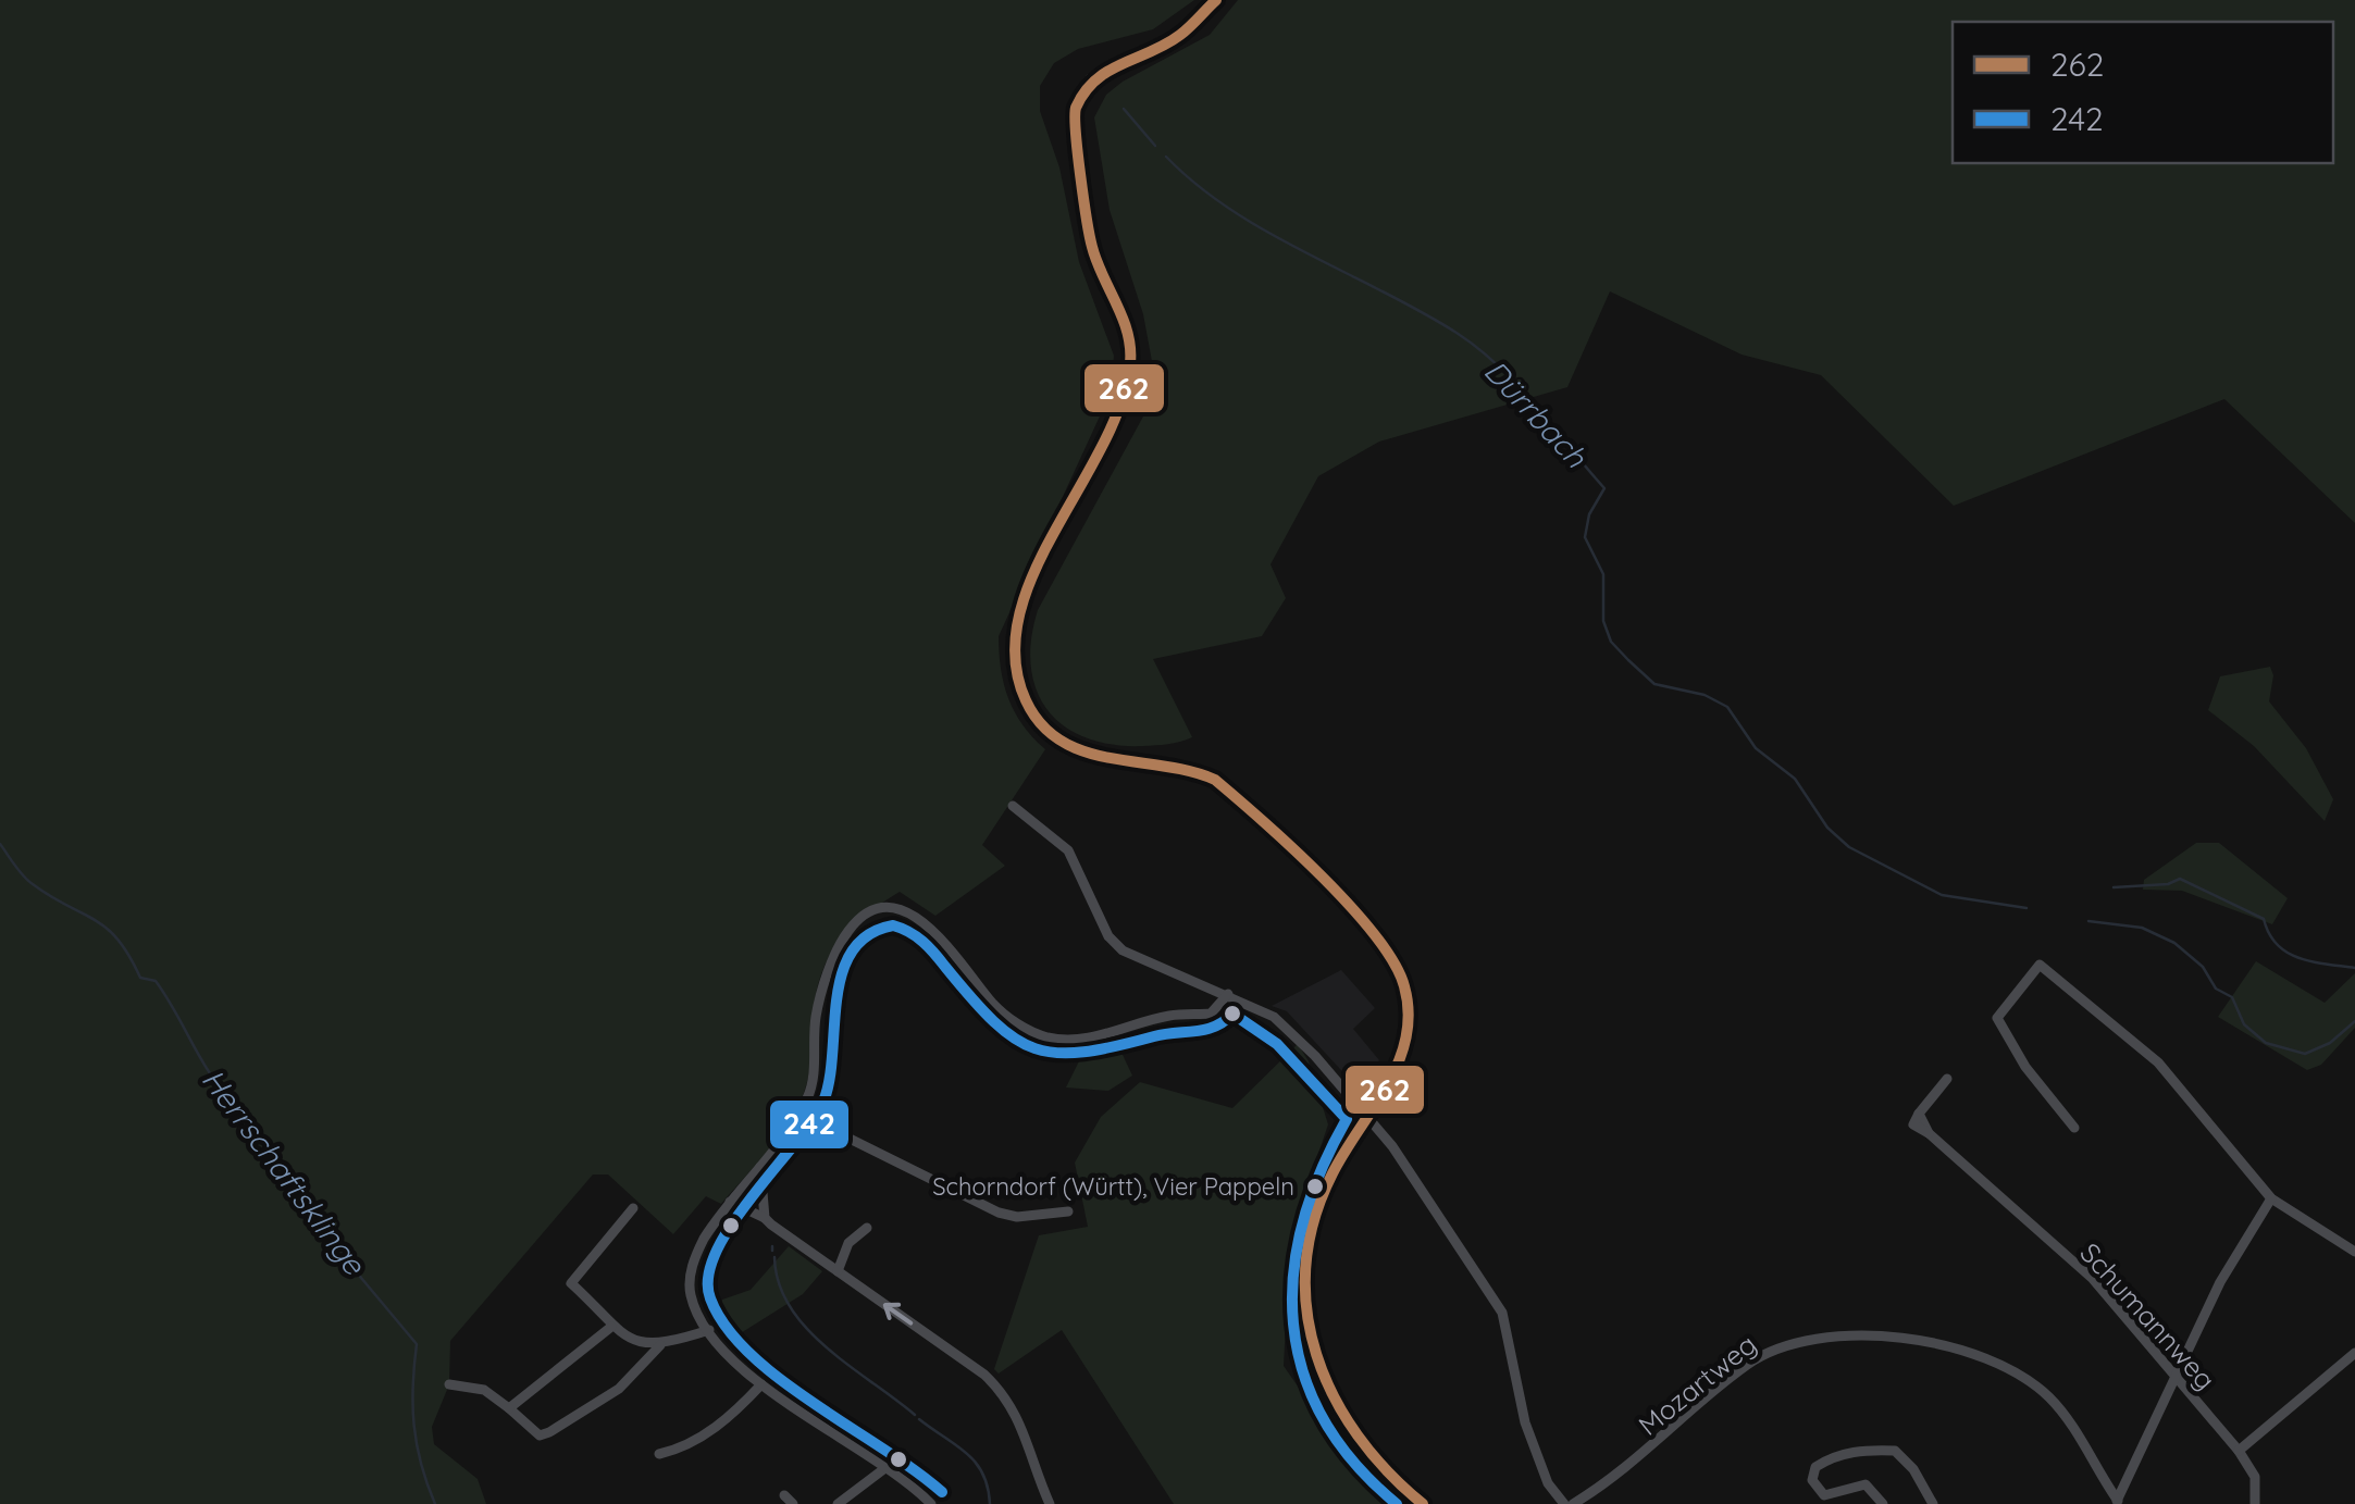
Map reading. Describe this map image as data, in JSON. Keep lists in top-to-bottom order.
{
  "streets": {
    "street": ["Schumannweg", "Mozartweg"]
  },
  "water": ["Dürrbach", "Herrschaftsklinge"],
  "places": ["Schorndorf (Württ), Vier Pappeln"],
  "lines": ["transit line 262", "transit line 242"],
  "legend": ["262", "242"]
}
